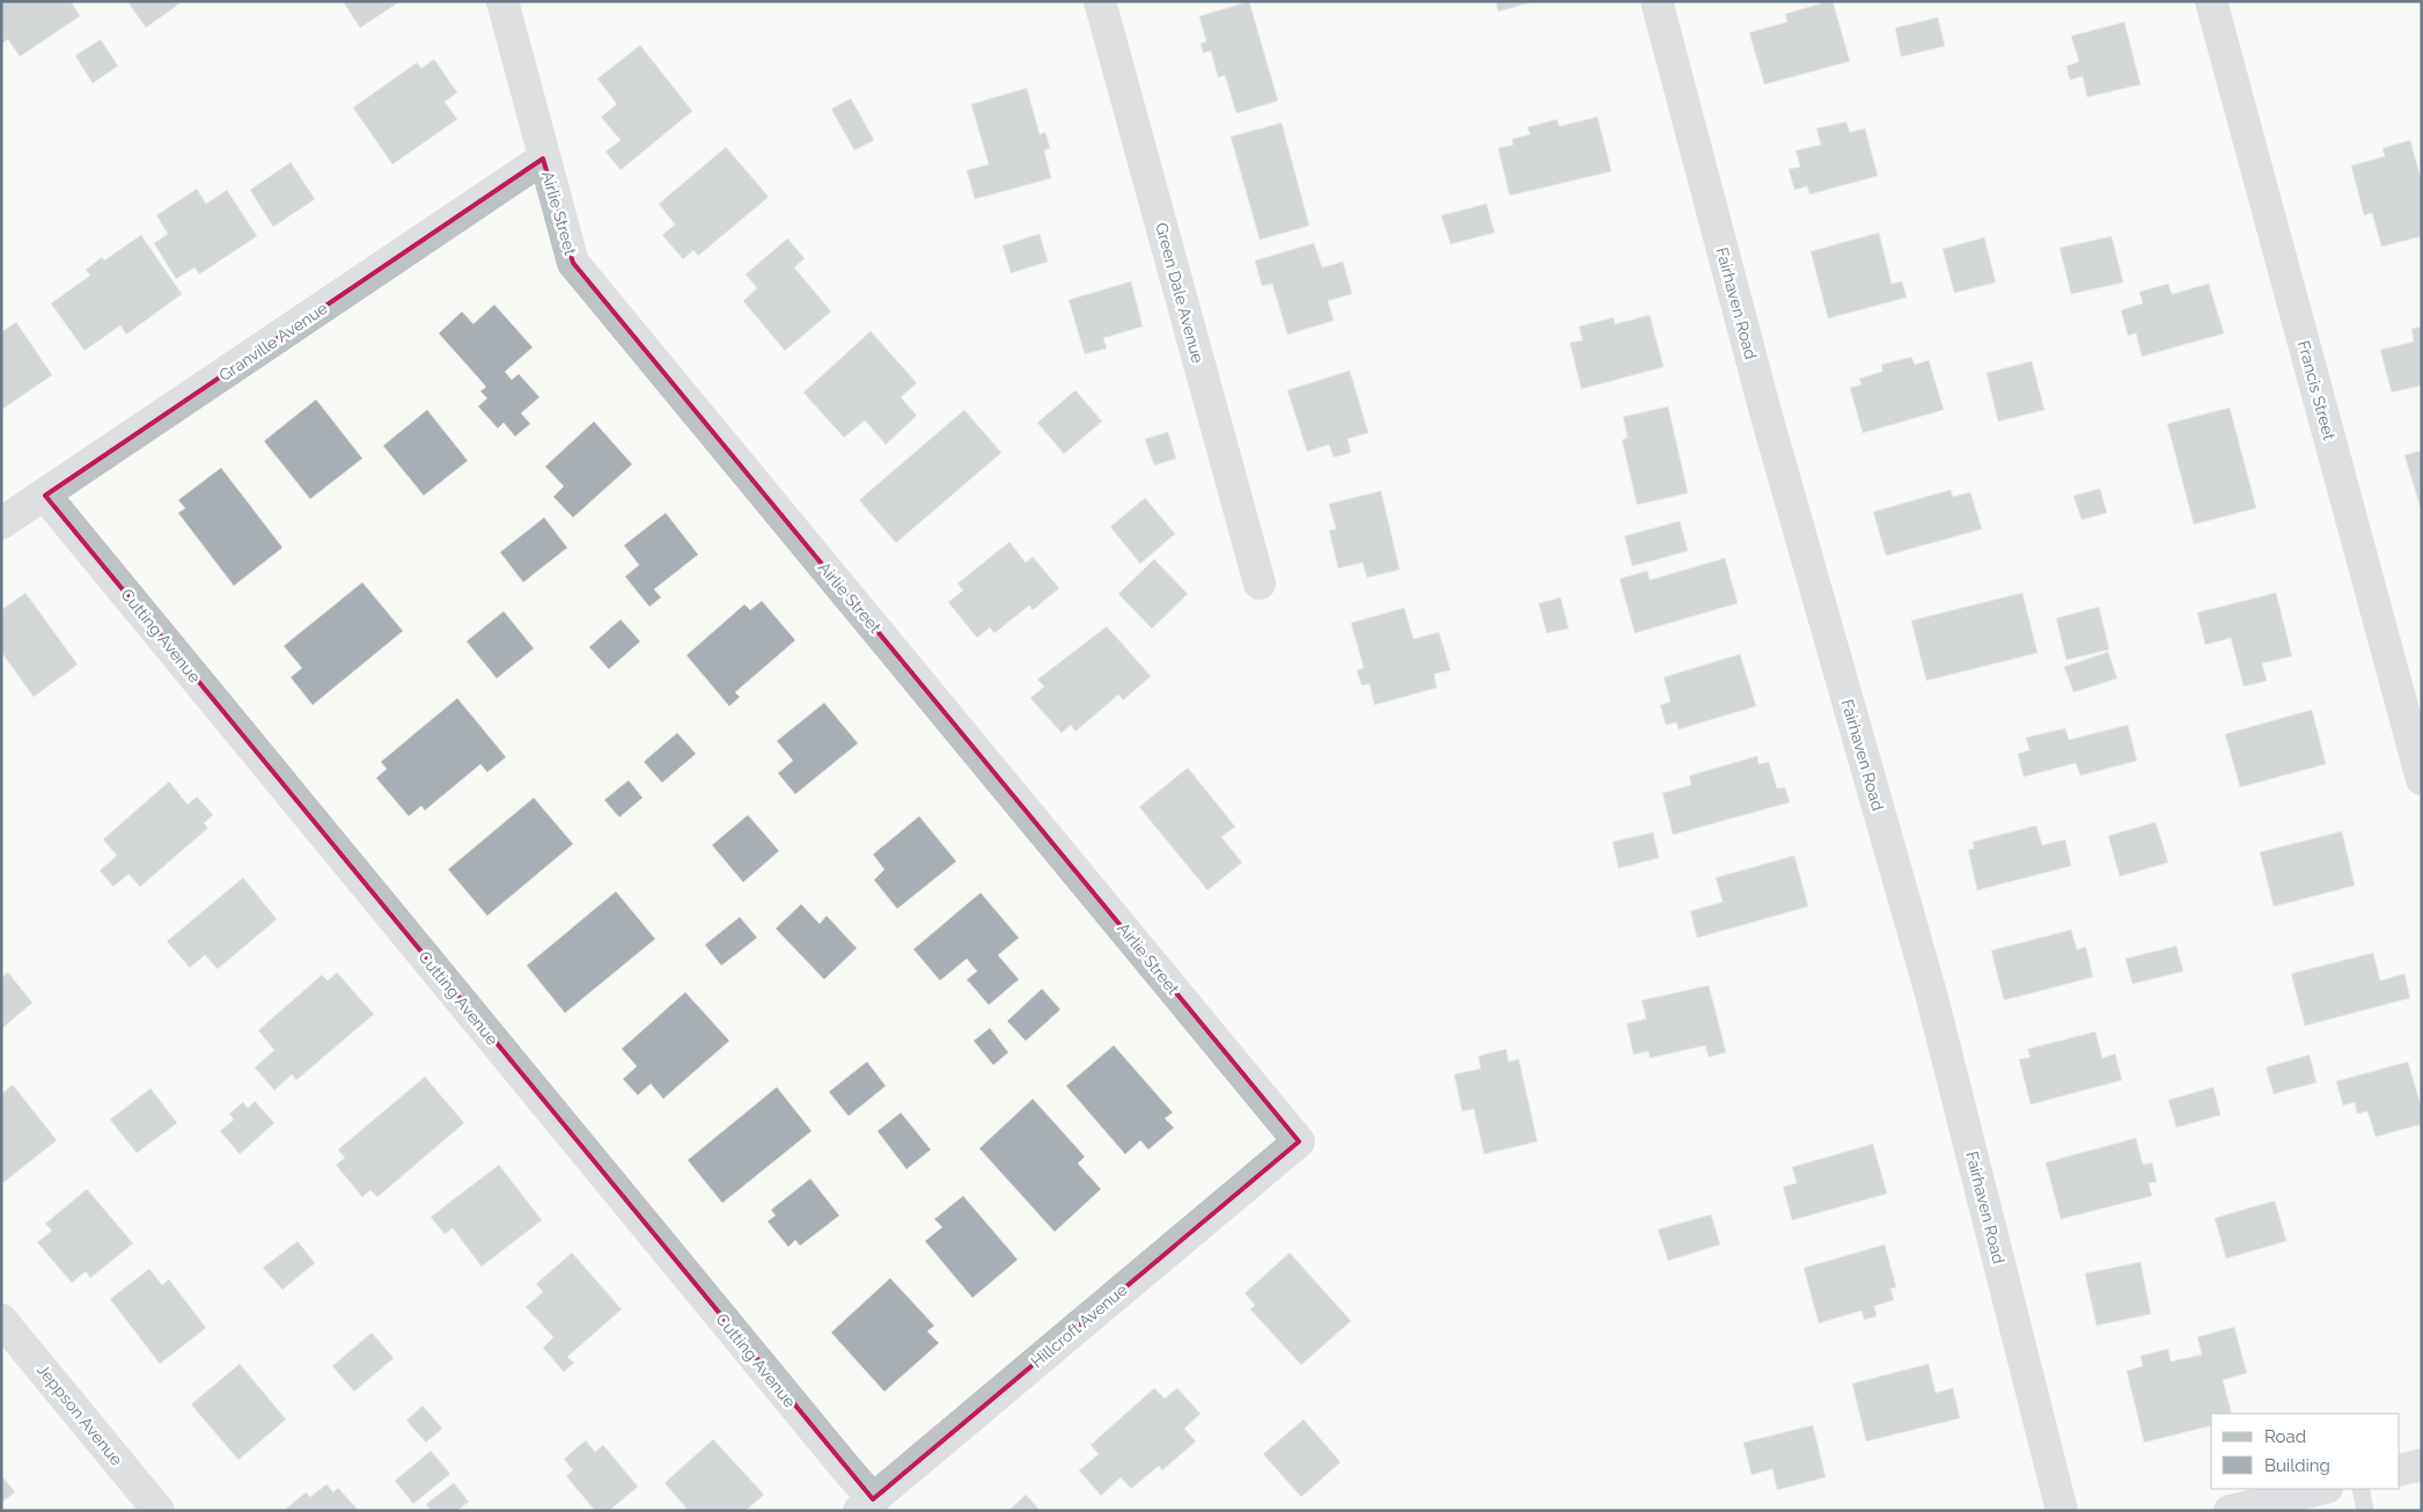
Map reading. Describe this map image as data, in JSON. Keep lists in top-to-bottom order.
{
  "streets": {
    "street": [
      "Airlie Street",
      "Green Dale Avenue",
      "Fairhaven Road",
      "Granville Avenue",
      "Francis Street",
      "Cutting Avenue",
      "Hillcroft Avenue",
      "Jeppson Avenue"
    ]
  },
  "crossings": [
    ["Airlie Street", "Granville Avenue"],
    ["Airlie Street", "Hillcroft Avenue"],
    ["Granville Avenue", "Cutting Avenue"],
    ["Cutting Avenue", "Hillcroft Avenue"]
  ],
  "legend": ["Road", "Building"]
}
